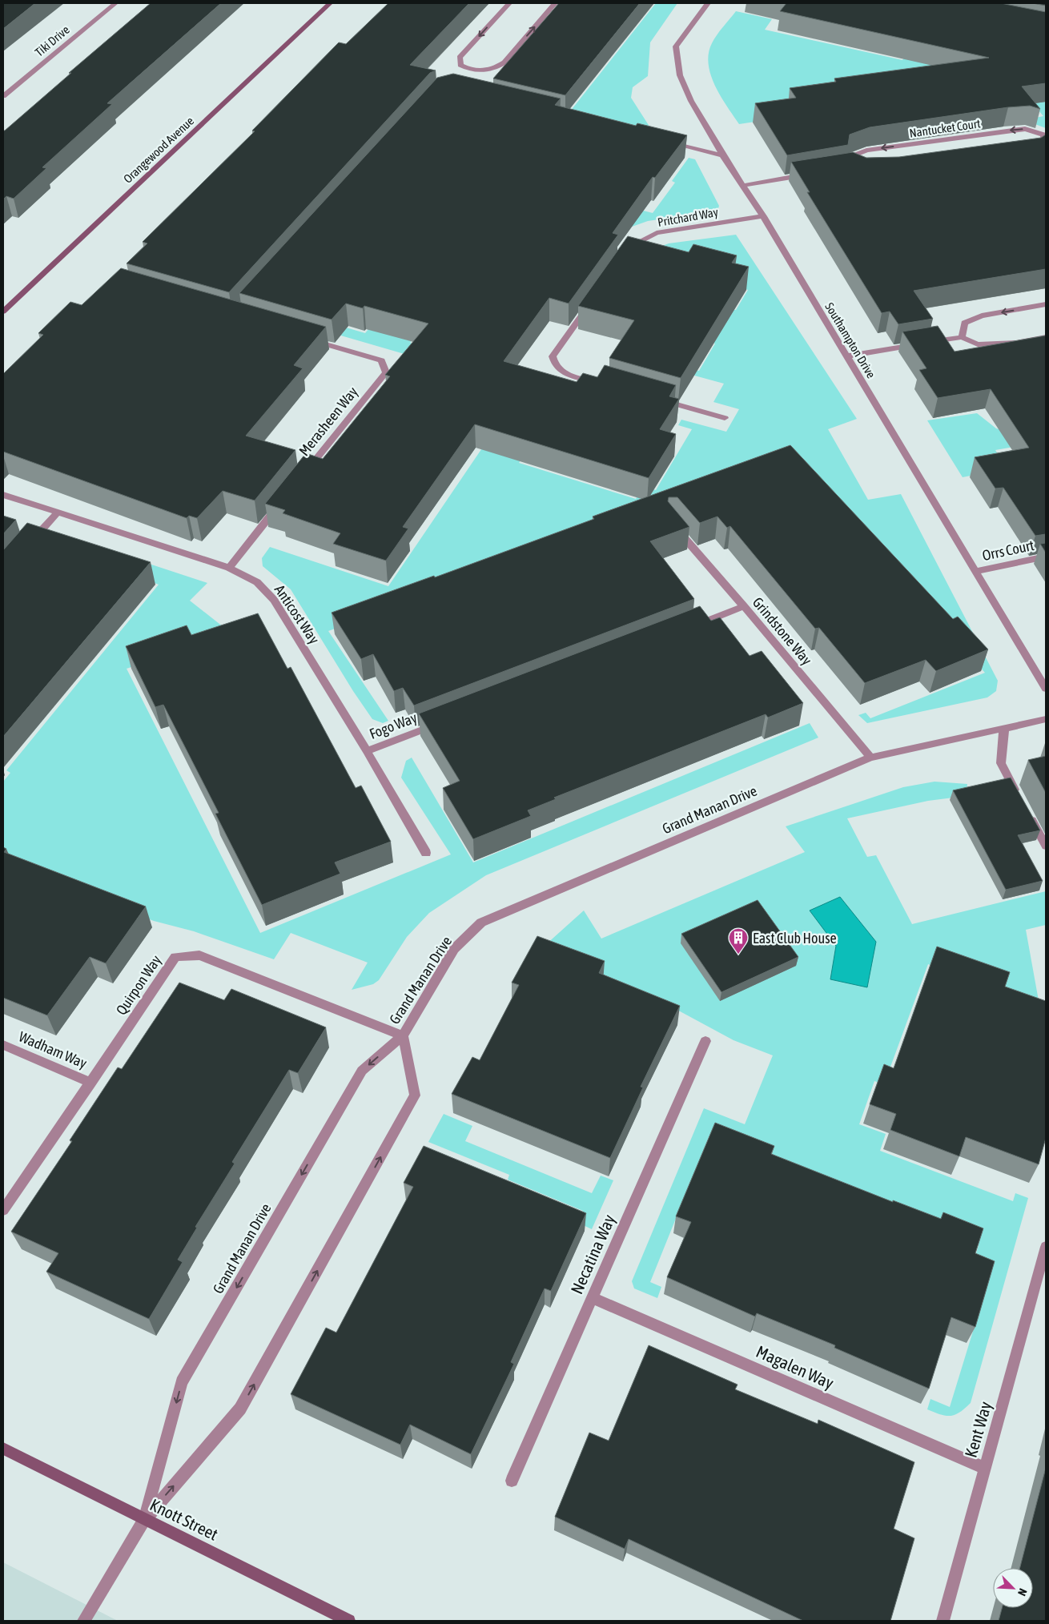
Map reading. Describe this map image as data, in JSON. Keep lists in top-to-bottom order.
{
  "streets": {
    "street": [
      "Tiki Drive",
      "Nantucket Court",
      "Orangewood Avenue",
      "Pritchard Way",
      "Southampton Drive",
      "Merasheen Way",
      "Orrs Court",
      "Anticost Way",
      "Grindstone Way",
      "Fogo Way",
      "Grand Manan Drive",
      "Quirpon Way",
      "Wadham Way",
      "Necatina Way",
      "Magalen Way",
      "Kent Way",
      "Knott Street"
    ]
  },
  "crossings": [
    ["Pritchard Way", "Southampton Drive"],
    ["Southampton Drive", "Orrs Court"],
    ["Anticost Way", "Fogo Way"],
    ["Grindstone Way", "Grand Manan Drive"],
    ["Grand Manan Drive", "Quirpon Way"],
    ["Grand Manan Drive", "Knott Street"],
    ["Quirpon Way", "Wadham Way"],
    ["Necatina Way", "Magalen Way"],
    ["Magalen Way", "Kent Way"]
  ],
  "one_way": ["Nantucket Court"],
  "places": {
    "building": ["East Club House"]
  },
  "north": "bottom right"
}
